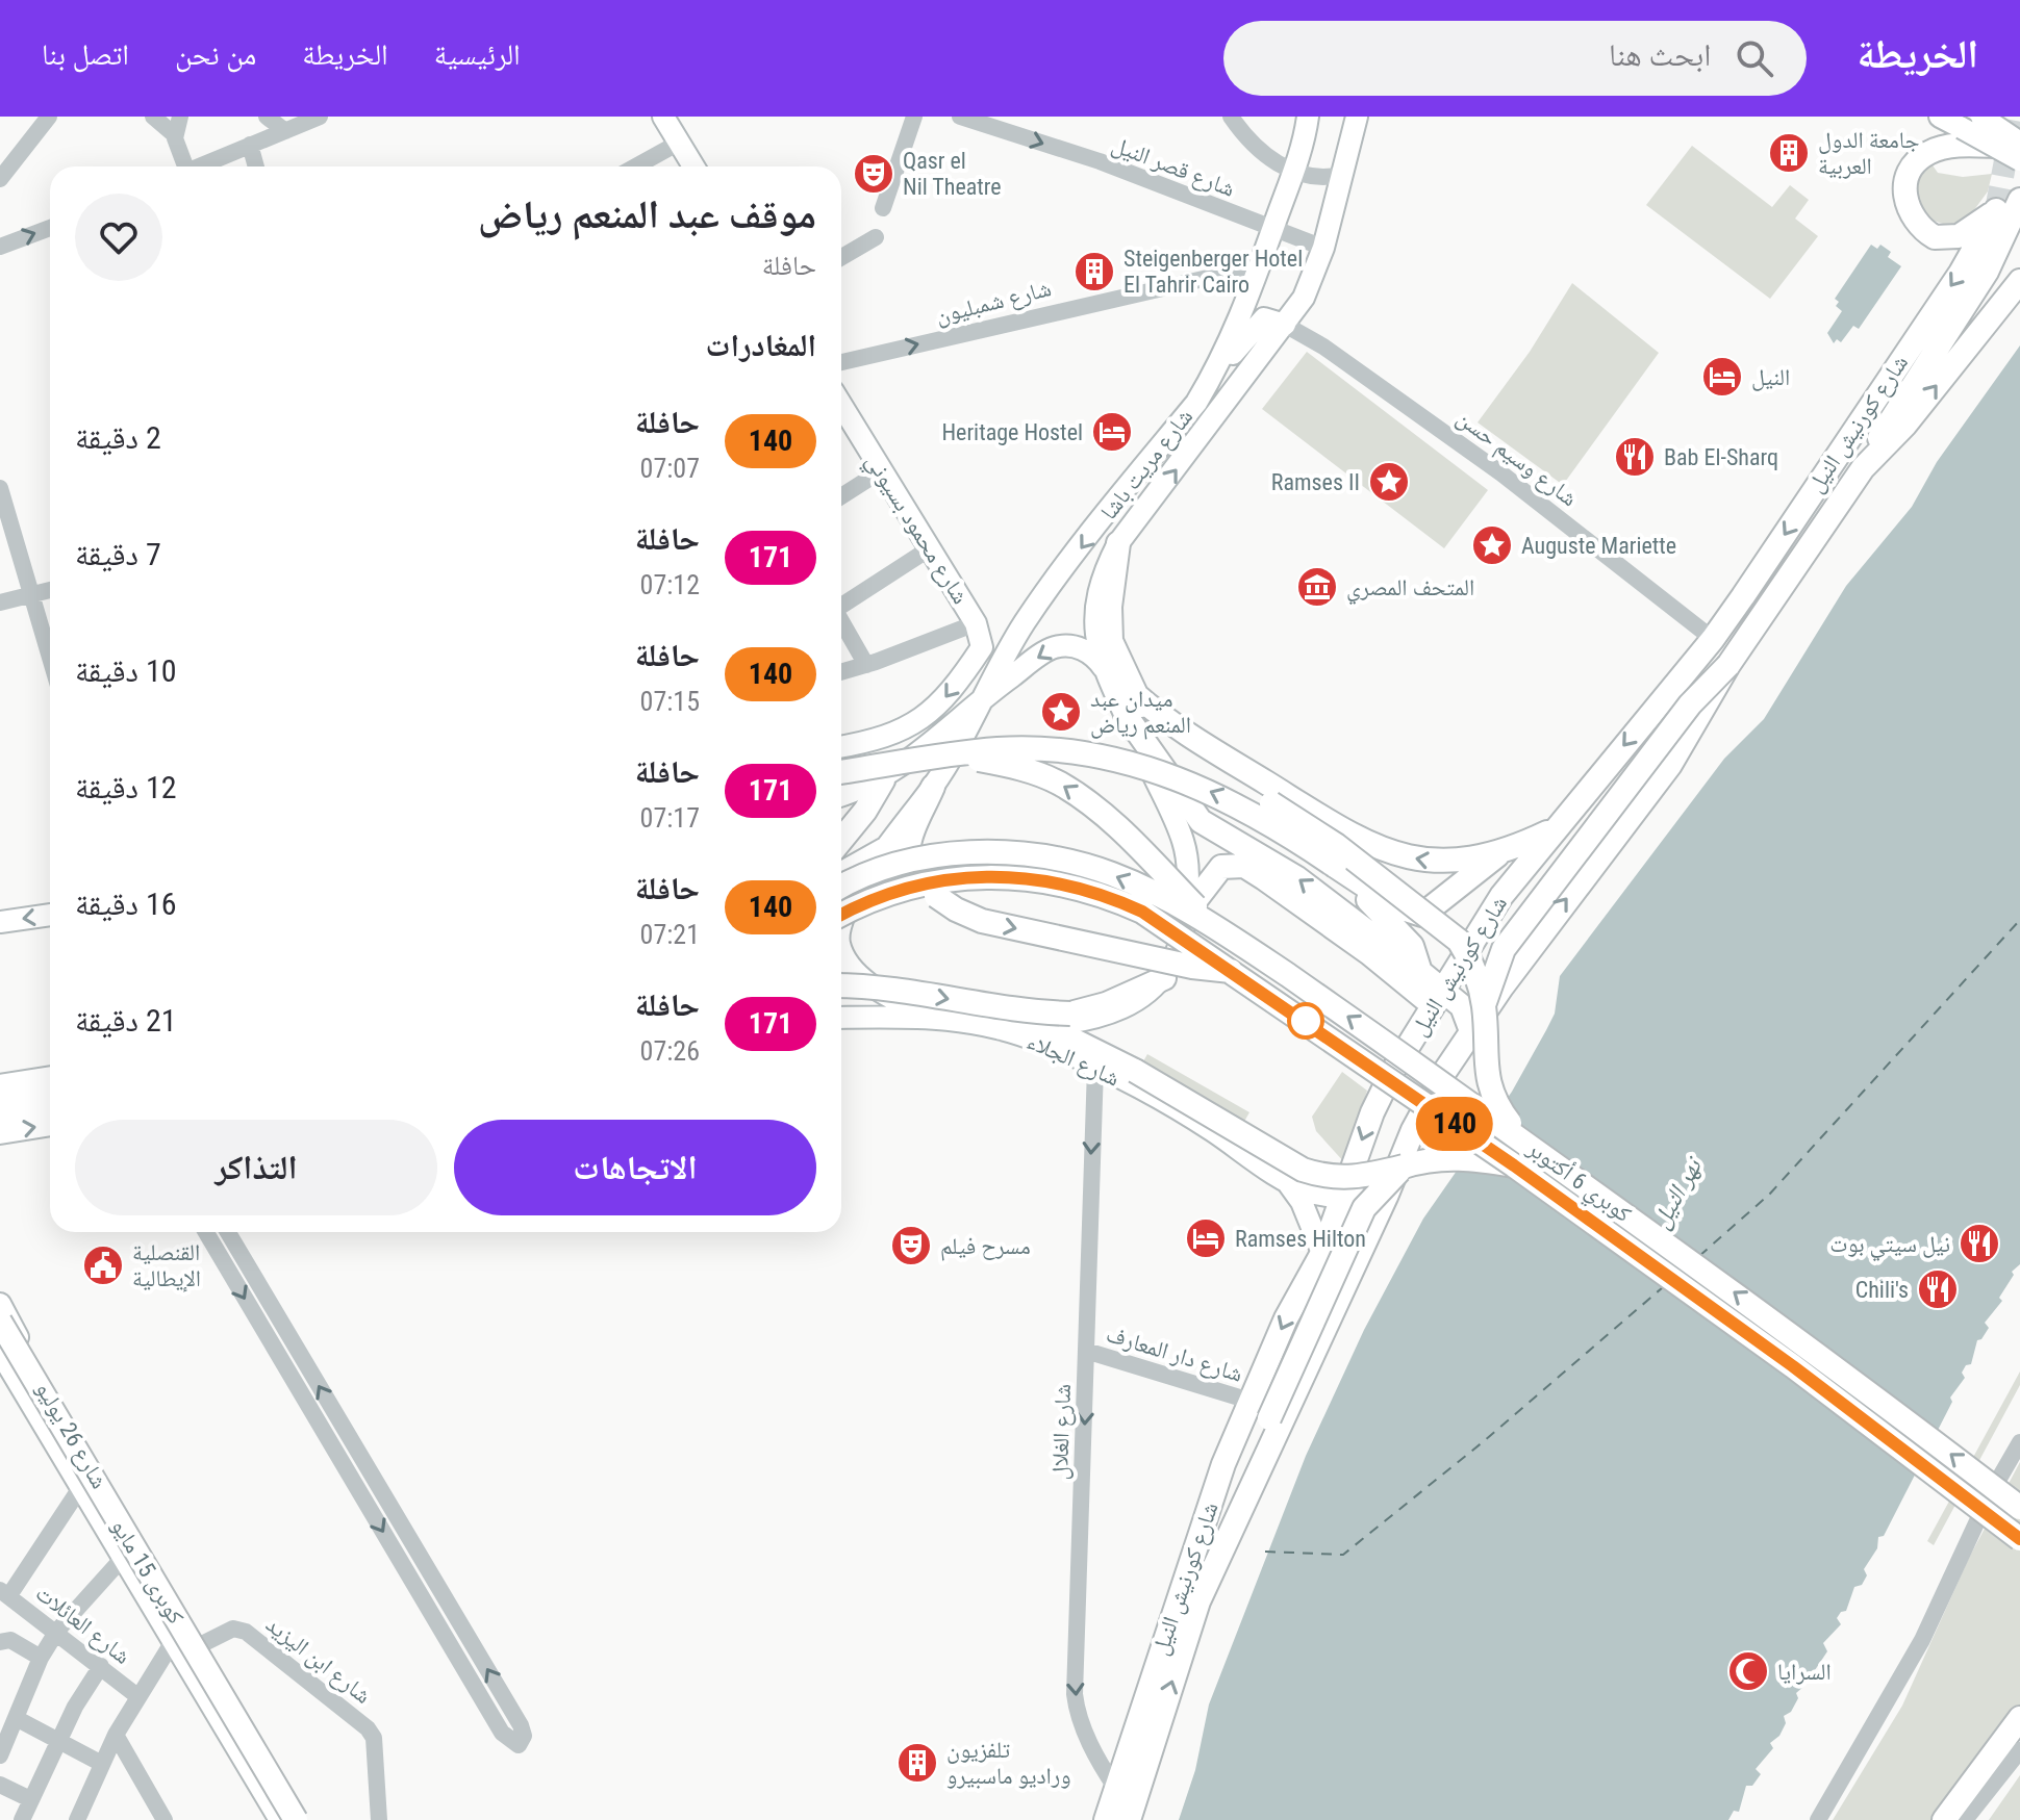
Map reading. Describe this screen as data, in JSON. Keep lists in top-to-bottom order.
{
  "streets": {
    "highway": ["شارع كورنيش النيل", "كوبري 6 أكتوبر", "كوبرى 15 مايو"],
    "main road": [
      "شارع مريت باشا",
      "شارع محمود بسيوني",
      "شارع الجلاء",
      "شارع 26 يوليو"
    ],
    "street": [
      "شارع قصر النيل",
      "شارع شمبليون",
      "شارع وسيم حسن",
      "شارع دار المعارف",
      "شارع الغلال",
      "شارع العائلات",
      "شارع ابن اليزيد"
    ]
  },
  "crossings": [
    ["شارع قصر النيل", "شارع مريت باشا"],
    ["شارع شمبليون", "شارع مريت باشا"],
    ["شارع كورنيش النيل", "شارع وسيم حسن"],
    ["شارع كورنيش النيل", "شارع الجلاء"],
    ["شارع كورنيش النيل", "شارع دار المعارف"],
    ["شارع كورنيش النيل", "شارع الغلال"],
    ["شارع وسيم حسن", "شارع مريت باشا"],
    ["شارع الجلاء", "شارع الغلال"],
    ["شارع دار المعارف", "شارع الغلال"],
    ["شارع 26 يوليو", "شارع ابن اليزيد"]
  ],
  "one_way": ["شارع قصر النيل", "شارع شمبليون", "شارع الغلال"],
  "water": ["نهر النيل"],
  "places": {
    "building": ["جامعة الدول العربية", "Steigenberger Hotel El Tahrir Cairo", "تلفزيون وراديو ماسبيرو"],
    "theatre": ["Qasr el Nil Theatre", "مسرح فيلم"],
    "hotel": ["النيل", "Heritage Hostel", "Ramses Hilton"],
    "restaurant": ["Bab El-Sharq", "نيل سيتي بوت", "Chili's"],
    "place": ["Ramses II", "Auguste Mariette", "ميدان عبد المنعم رياض"],
    "museum": ["المتحف المصري"],
    "public building": ["القنصلية الإيطالية"],
    "mosque": ["السرايا"]
  },
  "lines": ["bus line 140"],
  "page": {
    "header": "الخريطة",
    "search": "ابحث هنا",
    "nav": [
      "الرئيسية",
      "الخريطة",
      "من نحن",
      "اتصل بنا"
    ],
    "on_map": "140",
    "heading": [
      ["موقف عبد المنعم رياض", "حافلة"],
      "المغادرات"
    ],
    "list": [
      {
        "mark": "140",
        "name": "حافلة",
        "note": "07:07",
        "value": "2 دقيقة"
      },
      {
        "mark": "171",
        "name": "حافلة",
        "note": "07:12",
        "value": "7 دقيقة"
      },
      {
        "mark": "140",
        "name": "حافلة",
        "note": "07:15",
        "value": "10 دقيقة"
      },
      {
        "mark": "171",
        "name": "حافلة",
        "note": "07:17",
        "value": "12 دقيقة"
      },
      {
        "mark": "140",
        "name": "حافلة",
        "note": "07:21",
        "value": "16 دقيقة"
      },
      {
        "mark": "171",
        "name": "حافلة",
        "note": "07:26",
        "value": "21 دقيقة"
      }
    ],
    "buttons": ["الاتجاهات", "التذاكر"]
  }
}
